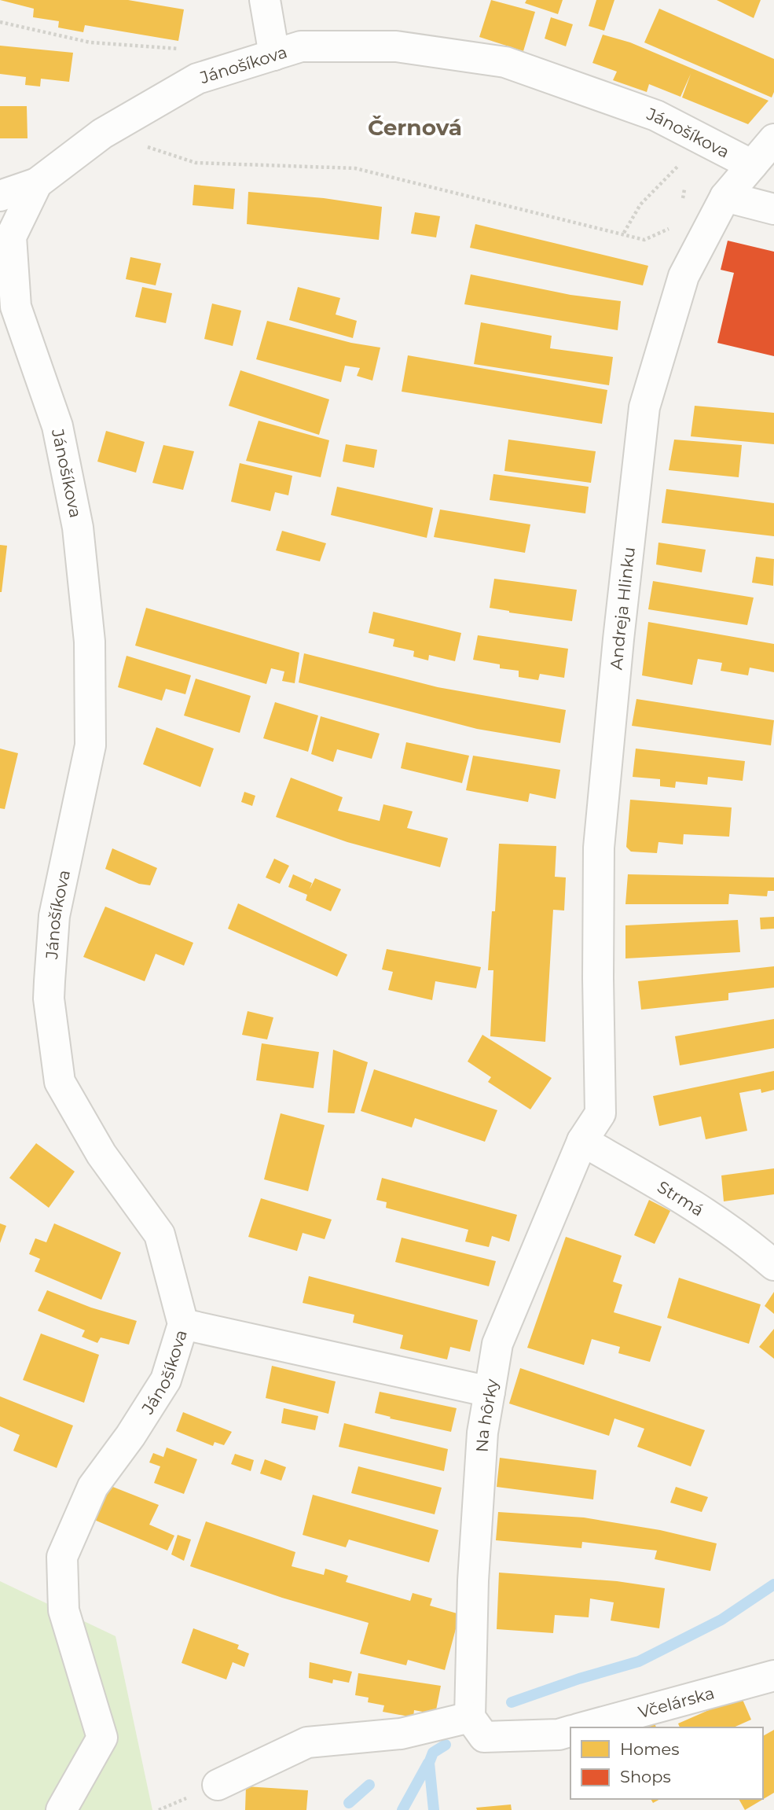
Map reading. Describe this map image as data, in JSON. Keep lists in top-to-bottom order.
{
  "streets": {
    "street": [
      "Jánošíkova",
      "Andreja Hlinku",
      "Strmá",
      "Na hôrky",
      "Včelárska"
    ]
  },
  "crossings": [
    ["Jánošíkova", "Andreja Hlinku"],
    ["Andreja Hlinku", "Na hôrky"],
    ["Strmá", "Na hôrky"]
  ],
  "districts": ["Černová"],
  "legend": ["Homes", "Shops"]
}
